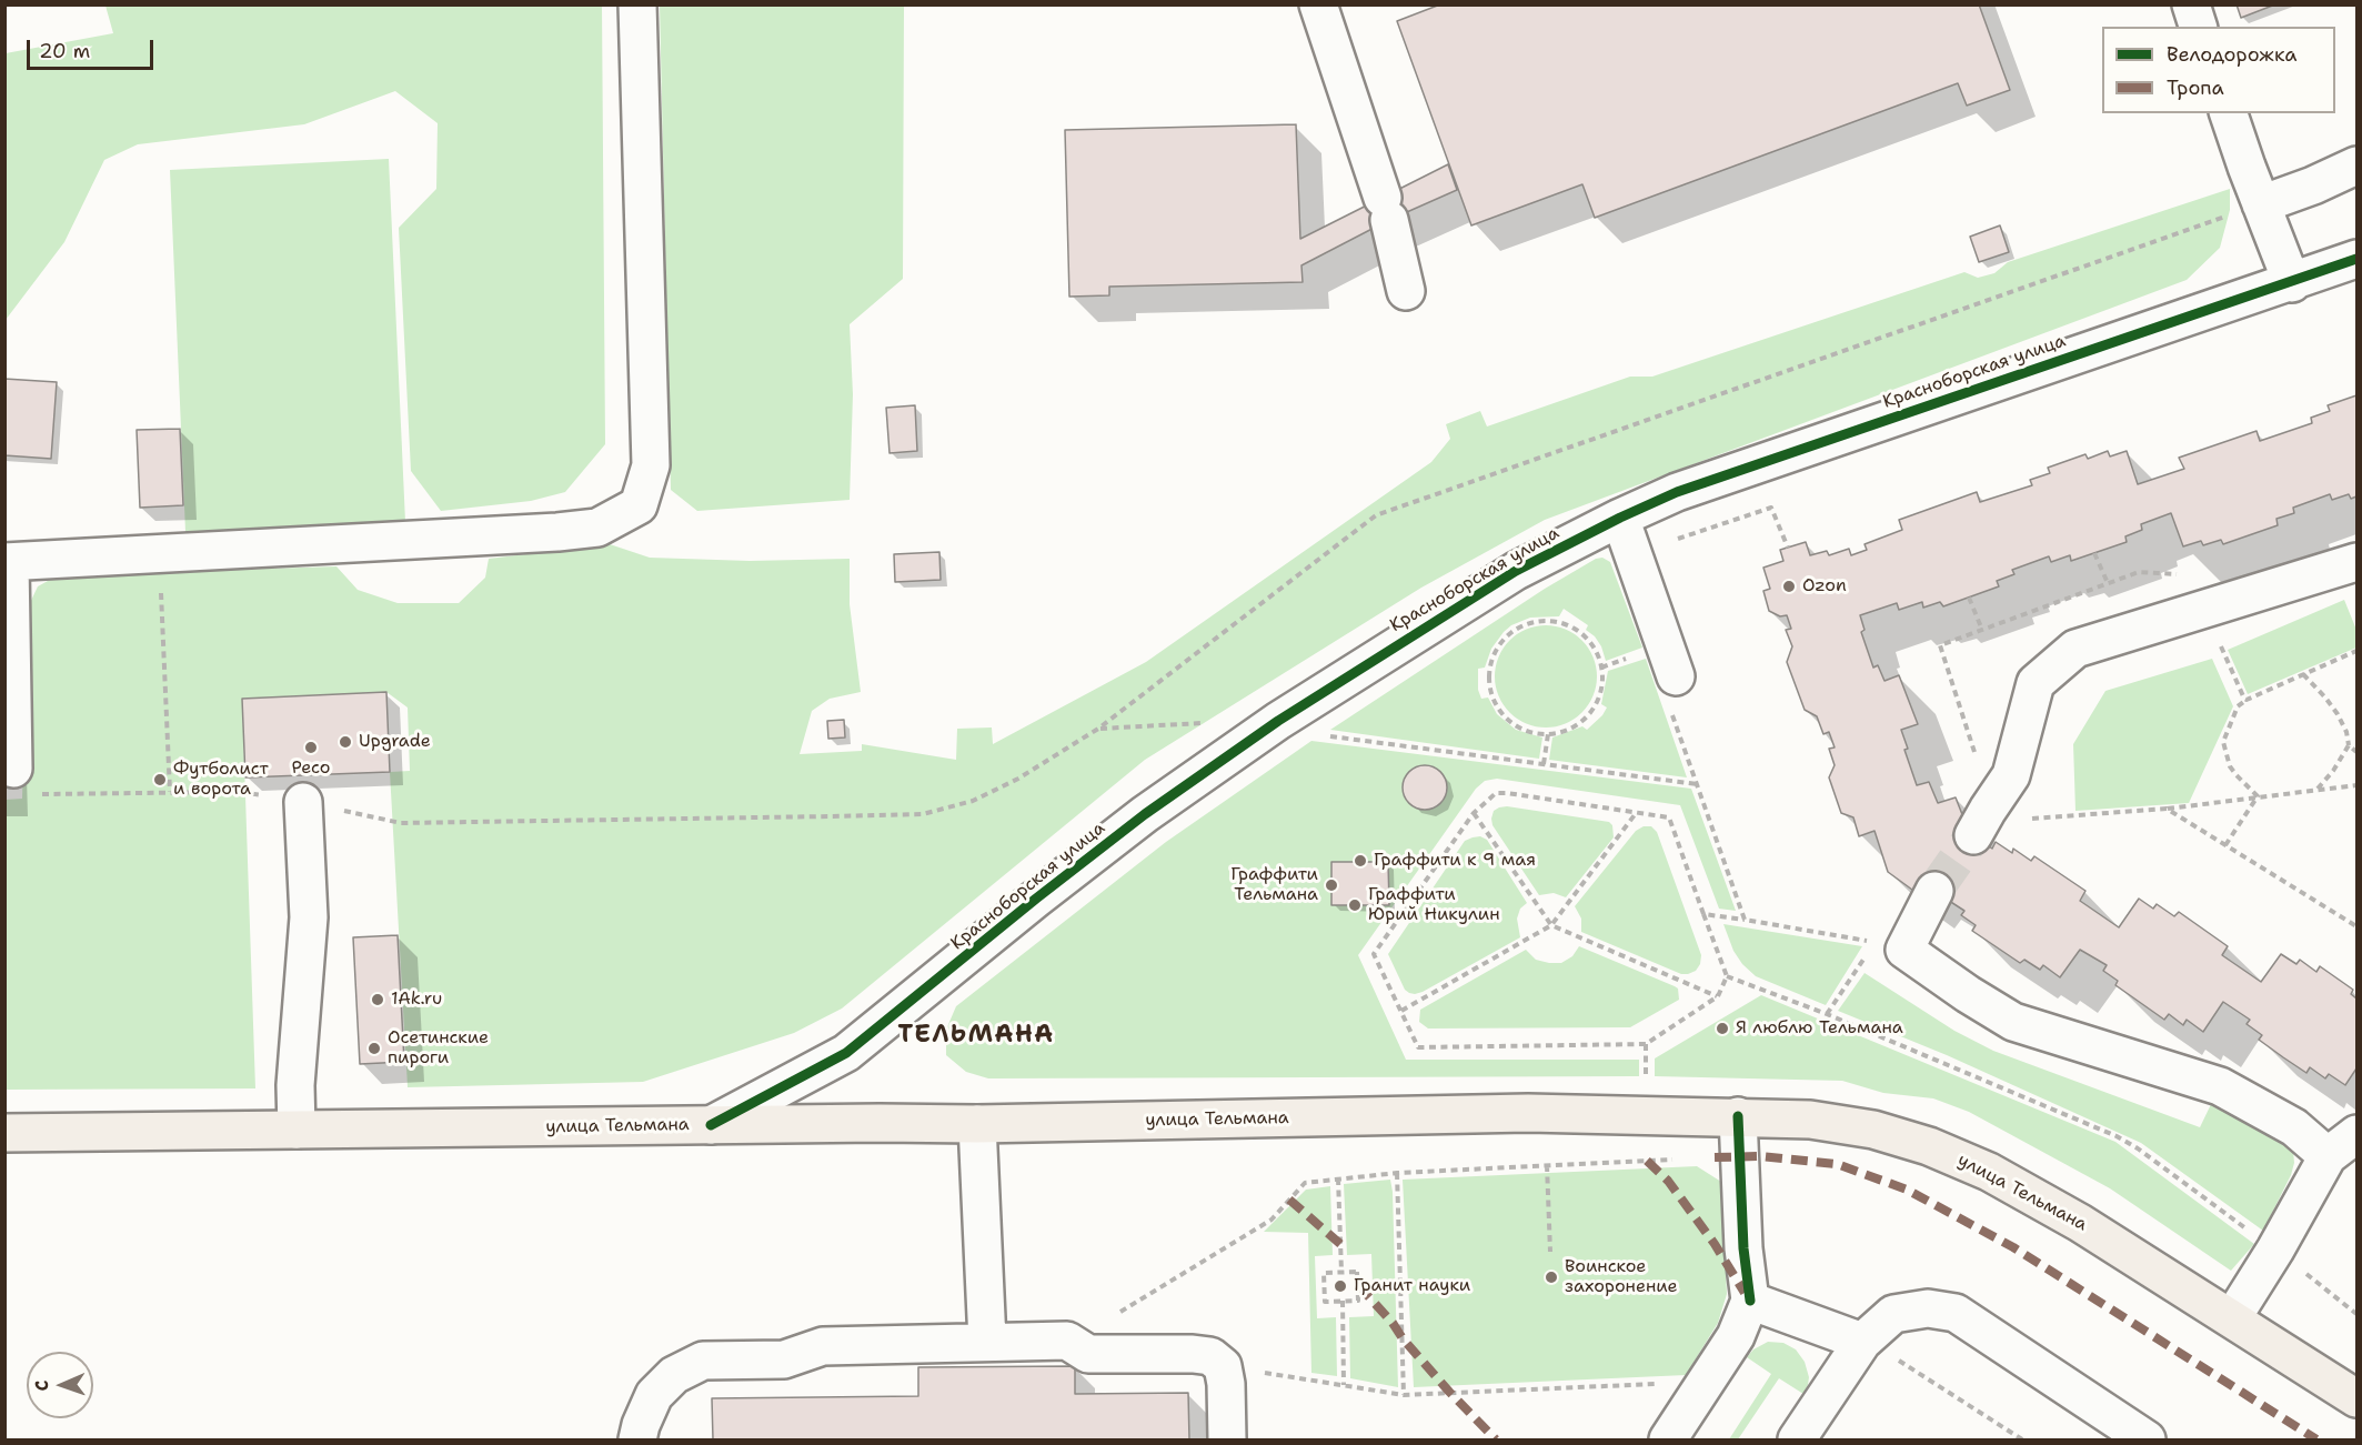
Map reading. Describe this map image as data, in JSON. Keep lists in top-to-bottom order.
{
  "streets": {
    "main road": ["улица Тельмана"],
    "street": ["Красноборская улица"]
  },
  "crossings": [
    ["Красноборская улица", "улица Тельмана"]
  ],
  "districts": ["ТЕЛЬМАНА"],
  "places": [
    "Ozon",
    "Upgrade",
    "Ресо",
    "Футболист и ворота",
    "Граффити к 9 мая",
    "Граффити Тельмана",
    "Граффити Юрий Никулин",
    "1Ak.ru",
    "Я люблю Тельмана",
    "Осетинские пироги",
    "Воинское захоронение",
    "Гранит науки"
  ],
  "legend": ["Велодорожка", "Тропа"],
  "scale_bar": "20 m",
  "north": "left"
}
